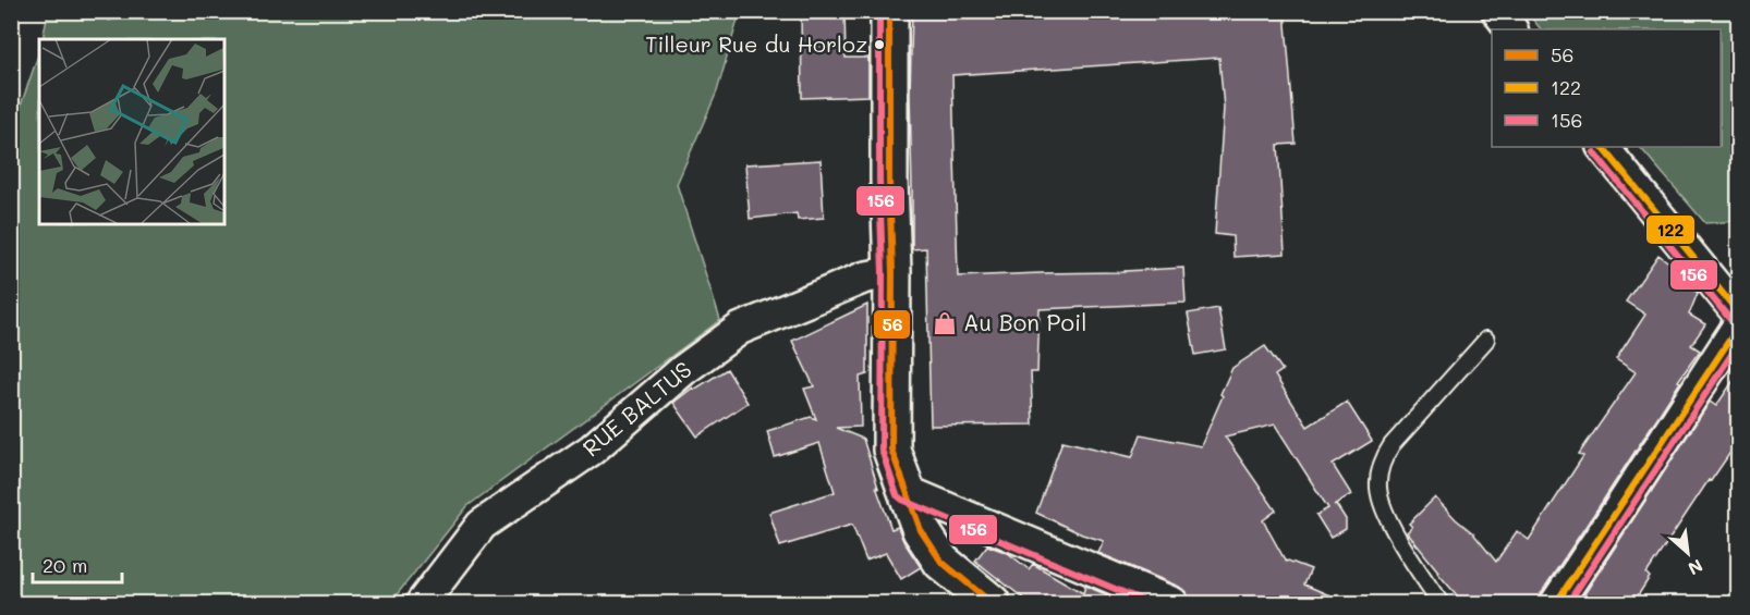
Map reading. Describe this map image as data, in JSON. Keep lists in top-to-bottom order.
{
  "streets": {
    "street": ["RUE BALTUS"]
  },
  "places": {
    "other": ["Tilleur Rue du Horloz"],
    "shop": ["Au Bon Poil"]
  },
  "lines": ["transit line 56", "transit line 156", "transit line 122"],
  "legend": ["56", "122", "156"],
  "scale_bar": "20 m",
  "north": "bottom right"
}
